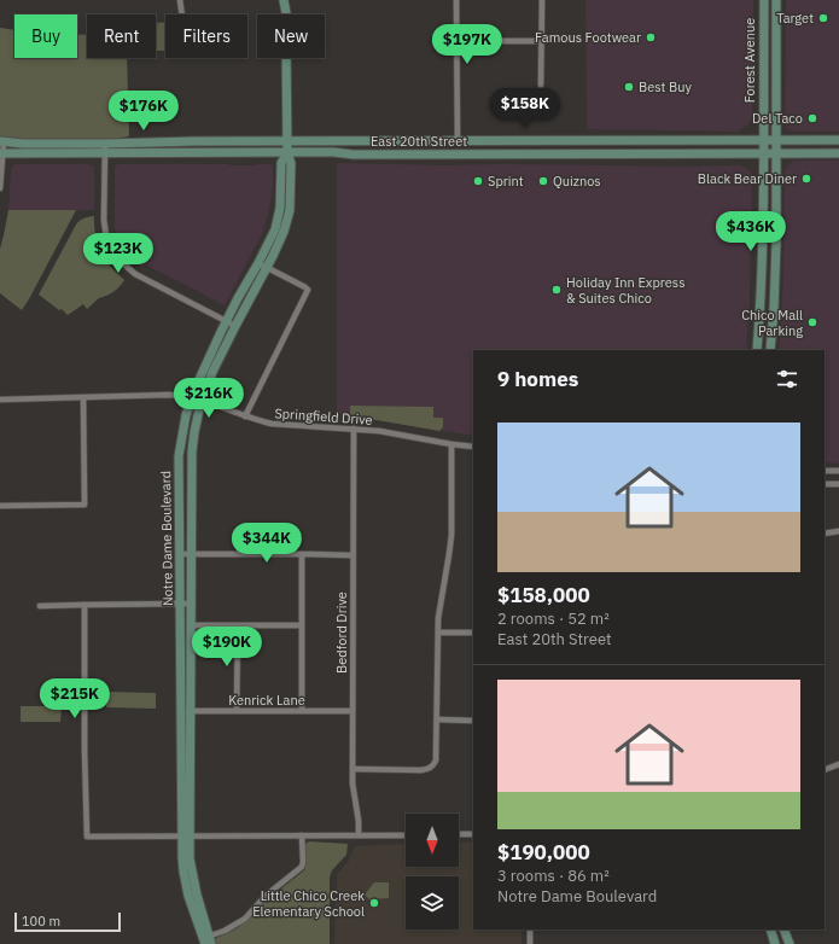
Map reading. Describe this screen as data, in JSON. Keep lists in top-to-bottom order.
{
  "streets": {
    "street": [
      "Forest Avenue",
      "East 20th Street",
      "Springfield Drive",
      "Notre Dame Boulevard",
      "Bedford Drive",
      "Kenrick Lane"
    ]
  },
  "crossings": [
    ["Forest Avenue", "East 20th Street"],
    ["East 20th Street", "Notre Dame Boulevard"],
    ["Springfield Drive", "Notre Dame Boulevard"],
    ["Springfield Drive", "Bedford Drive"],
    ["Notre Dame Boulevard", "Kenrick Lane"],
    ["Bedford Drive", "Kenrick Lane"]
  ],
  "places": [
    "Target",
    "Famous Footwear",
    "Best Buy",
    "Del Taco",
    "Black Bear Diner",
    "Sprint",
    "Quiznos",
    "Holiday Inn Express & Suites Chico",
    "Chico Mall Parking",
    "Little Chico Creek Elementary School"
  ],
  "scale_bar": "100 m",
  "north": "bottom",
  "page": {
    "chip": [
      "Buy",
      "Rent",
      "Filters",
      "New"
    ],
    "price": [
      "$197K",
      "$158K",
      "$176K",
      "$436K",
      "$123K",
      "$216K",
      "$344K",
      "$190K",
      "$215K"
    ],
    "heading": "9 homes",
    "list": [
      {
        "name": "$158,000",
        "note": "2 rooms · 52 m² · East 20th Street"
      },
      {
        "name": "$190,000",
        "note": "3 rooms · 86 m² · Notre Dame Boulevard"
      }
    ],
    "scale": "100 m"
  }
}
